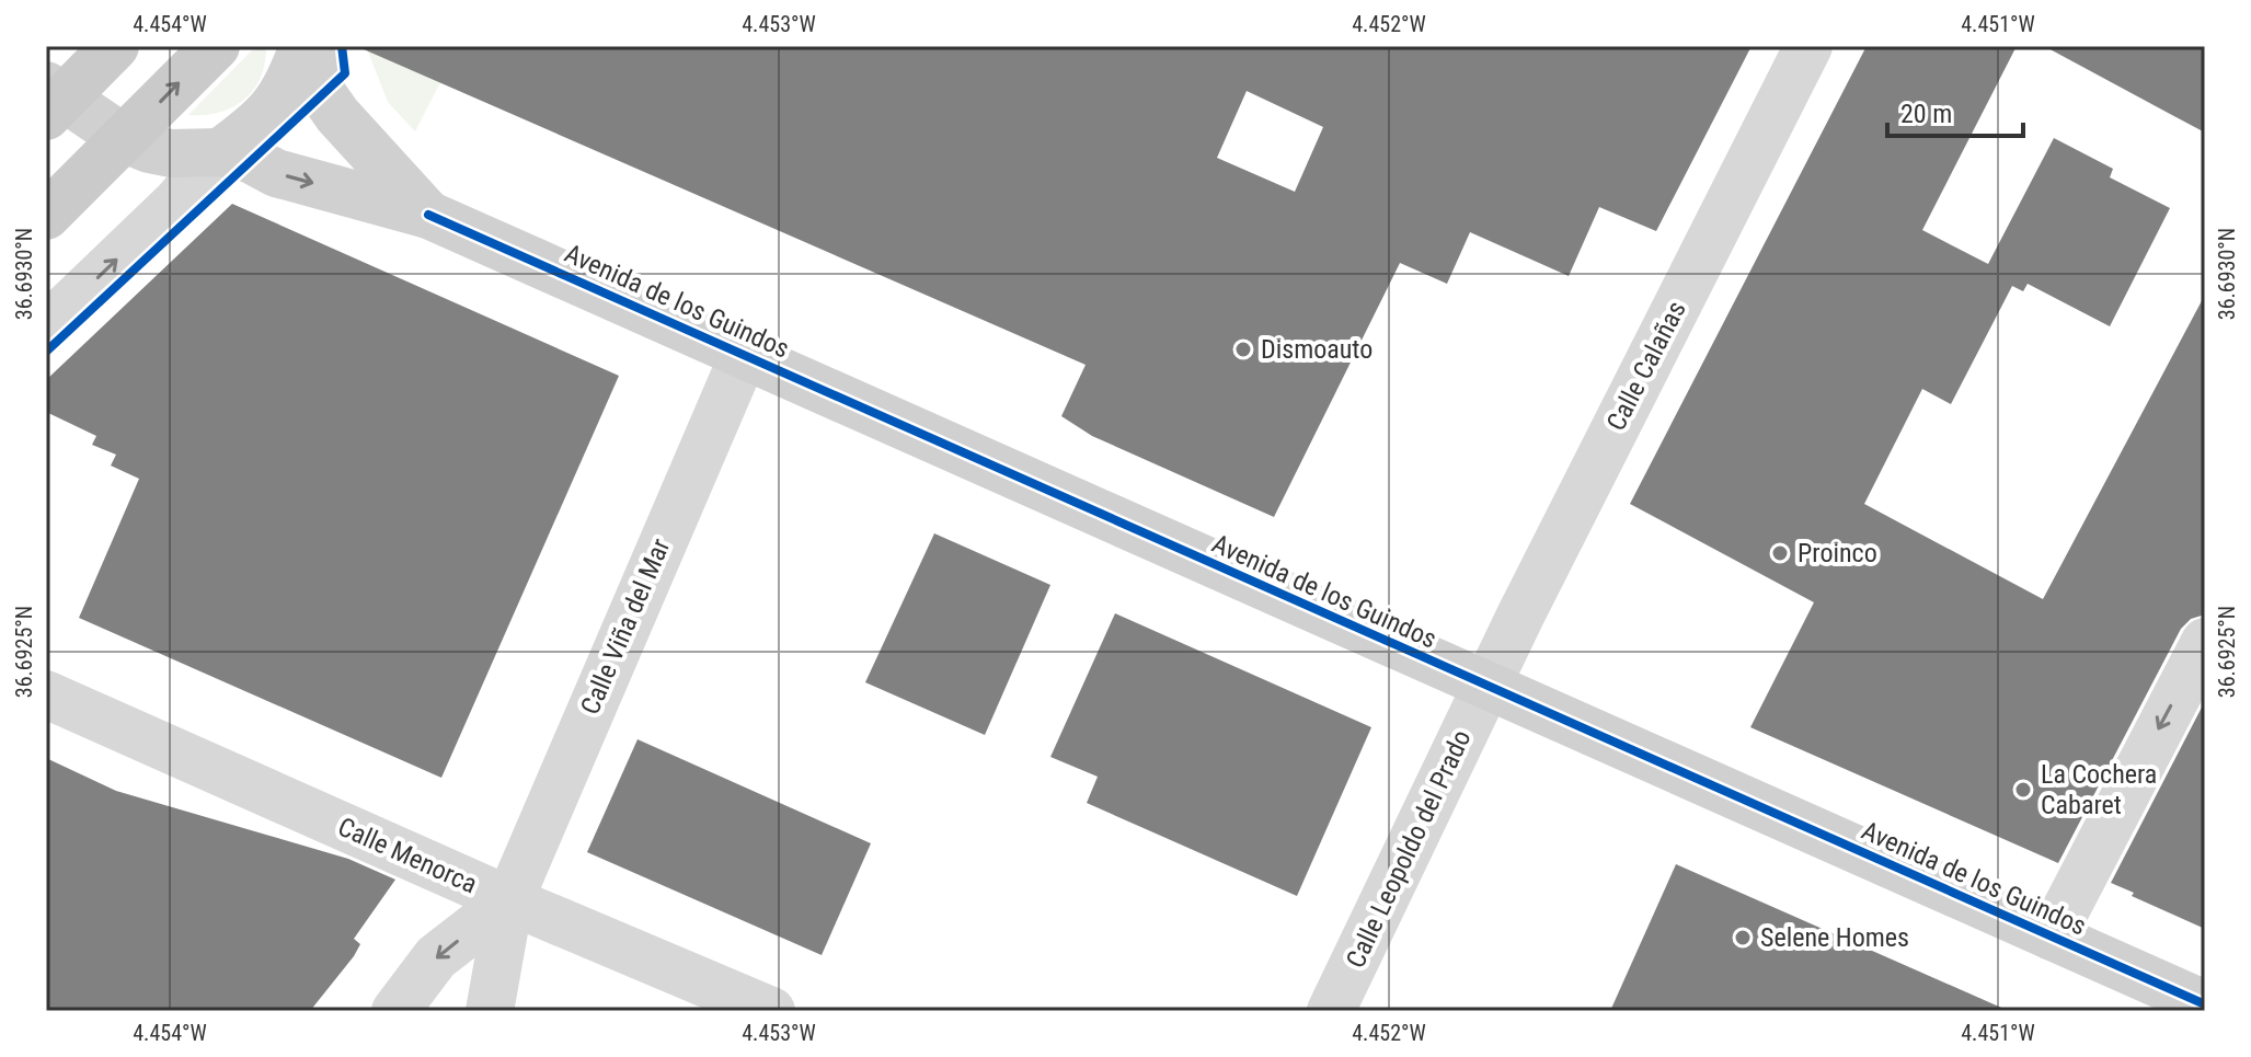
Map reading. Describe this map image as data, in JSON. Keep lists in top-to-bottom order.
{
  "streets": {
    "main road": ["Avenida de los Guindos"],
    "street": [
      "Calle Calañas",
      "Calle Viña del Mar",
      "Calle Leopoldo del Prado",
      "Calle Menorca"
    ]
  },
  "crossings": [
    ["Avenida de los Guindos", "Calle Calañas"],
    ["Avenida de los Guindos", "Calle Viña del Mar"],
    ["Avenida de los Guindos", "Calle Leopoldo del Prado"],
    ["Calle Calañas", "Calle Leopoldo del Prado"],
    ["Calle Viña del Mar", "Calle Menorca"]
  ],
  "places": [
    "Dismoauto",
    "Proinco",
    "La Cochera Cabaret",
    "Selene Homes"
  ],
  "scale_bar": "20 m",
  "coordinates": [
    "4.454°W",
    "4.453°W",
    "4.452°W",
    "4.451°W",
    "36.6930°N",
    "36.6925°N"
  ]
}
